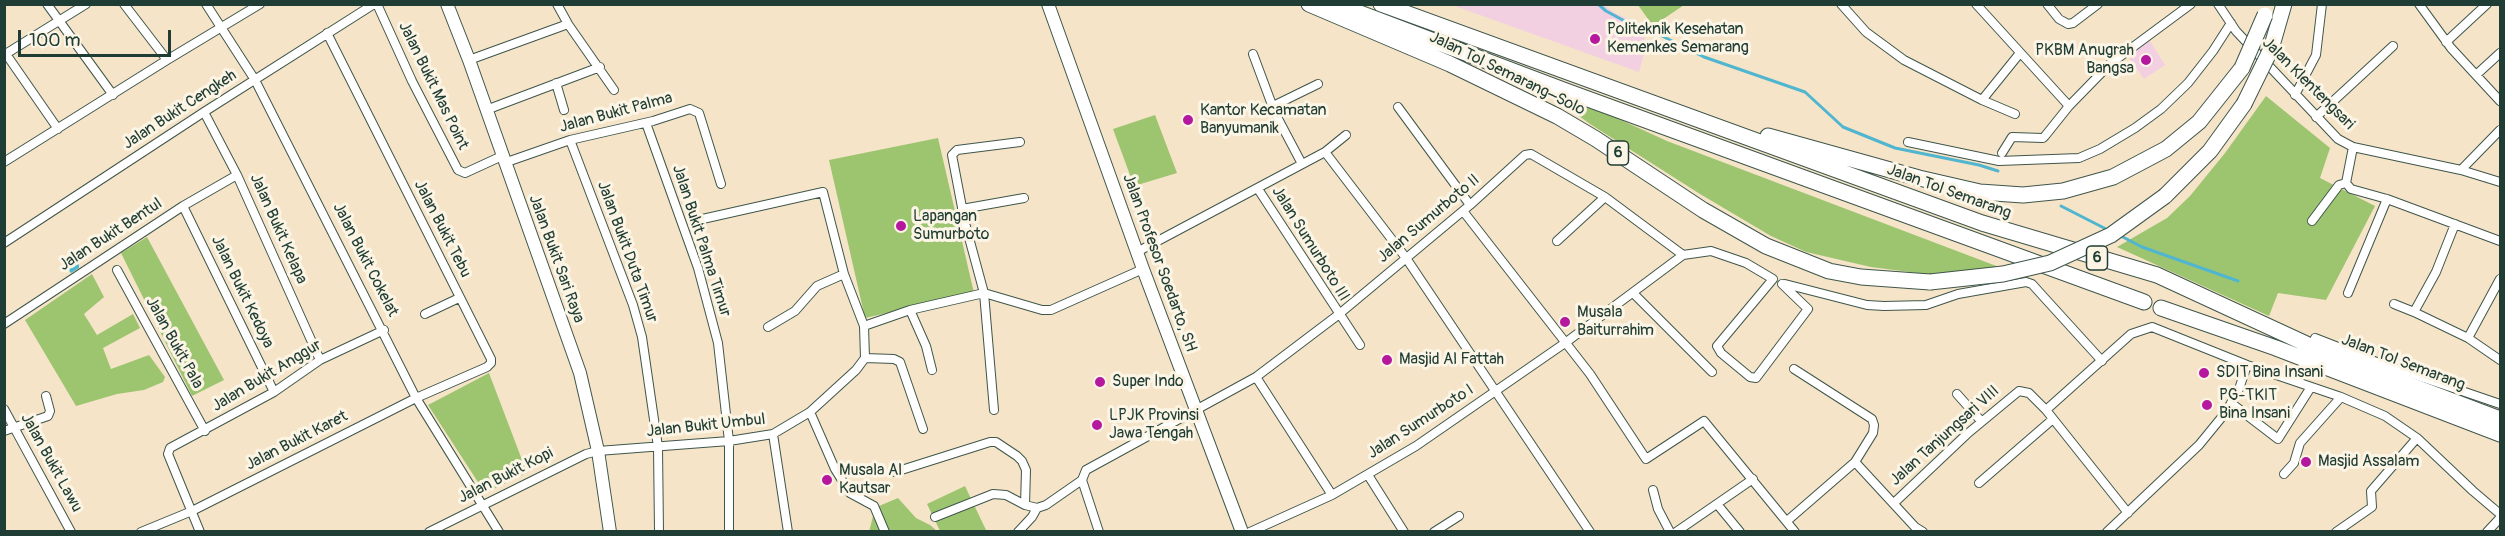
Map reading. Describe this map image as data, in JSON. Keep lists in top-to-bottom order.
{
  "streets": {
    "highway": ["Jalan Tol Semarang–Solo", "6", "Jalan Tol Semarang"],
    "main road": ["Jalan Bukit Sari Raya", "Jalan Profesor Soedarto, SH"],
    "street": [
      "Jalan Klentengsari",
      "Jalan Bukit Mas Point",
      "Jalan Bukit Cengkeh",
      "Jalan Bukit Palma",
      "Jalan Sumurboto II",
      "Jalan Bukit Kelapa",
      "Jalan Bukit Tebu",
      "Jalan Bukit Bentul",
      "Jalan Bukit Palma Timur",
      "Jalan Sumurboto III",
      "Jalan Bukit Duta Timur",
      "Jalan Bukit Cokelat",
      "Jalan Bukit Kedoya",
      "Jalan Bukit Pala",
      "Jalan Bukit Anggur",
      "Jalan Sumurboto I",
      "Jalan Bukit Umbul",
      "Jalan Tanjungsari VIII",
      "Jalan Bukit Karet",
      "Jalan Bukit Lawu",
      "Jalan Bukit Kopi"
    ]
  },
  "crossings": [
    ["Jalan Bukit Mas Point", "Jalan Bukit Cengkeh"],
    ["Jalan Bukit Mas Point", "Jalan Bukit Palma"],
    ["Jalan Bukit Mas Point", "Jalan Bukit Sari Raya"],
    ["Jalan Bukit Cengkeh", "Jalan Bukit Kelapa"],
    ["Jalan Bukit Cengkeh", "Jalan Bukit Tebu"],
    ["Jalan Bukit Cengkeh", "Jalan Bukit Cokelat"],
    ["Jalan Bukit Palma", "Jalan Bukit Palma Timur"],
    ["Jalan Bukit Palma", "Jalan Bukit Duta Timur"],
    ["Jalan Bukit Palma", "Jalan Bukit Sari Raya"],
    ["6", "Jalan Tol Semarang"],
    ["Jalan Sumurboto II", "Jalan Sumurboto III"],
    ["Jalan Sumurboto II", "Jalan Profesor Soedarto, SH"],
    ["Jalan Sumurboto II", "Jalan Sumurboto I"],
    ["Jalan Bukit Kelapa", "Jalan Bukit Bentul"],
    ["Jalan Bukit Kelapa", "Jalan Bukit Anggur"],
    ["Jalan Bukit Tebu", "Jalan Bukit Cokelat"],
    ["Jalan Bukit Tebu", "Jalan Bukit Karet"],
    ["Jalan Bukit Bentul", "Jalan Bukit Kedoya"],
    ["Jalan Bukit Palma Timur", "Jalan Bukit Umbul"],
    ["Jalan Sumurboto III", "Jalan Profesor Soedarto, SH"],
    ["Jalan Bukit Duta Timur", "Jalan Bukit Umbul"],
    ["Jalan Bukit Sari Raya", "Jalan Bukit Umbul"],
    ["Jalan Bukit Sari Raya", "Jalan Bukit Kopi"],
    ["Jalan Bukit Cokelat", "Jalan Bukit Anggur"],
    ["Jalan Bukit Cokelat", "Jalan Bukit Karet"],
    ["Jalan Bukit Cokelat", "Jalan Bukit Kopi"],
    ["Jalan Bukit Kedoya", "Jalan Bukit Anggur"],
    ["Jalan Bukit Pala", "Jalan Bukit Anggur"],
    ["Jalan Bukit Anggur", "Jalan Bukit Karet"],
    ["Jalan Bukit Umbul", "Jalan Bukit Kopi"]
  ],
  "places": [
    "Politeknik Kesehatan Kemenkes Semarang",
    "PKBM Anugrah Bangsa",
    "Kantor Kecamatan Banyumanik",
    "Lapangan Sumurboto",
    "Musala Baiturrahim",
    "Masjid Al Fattah",
    "SDIT Bina Insani",
    "Super Indo",
    "PG-TKIT Bina Insani",
    "LPJK Provinsi Jawa Tengah",
    "Masjid Assalam",
    "Musala Al Kautsar"
  ],
  "scale_bar": "100 m"
}
